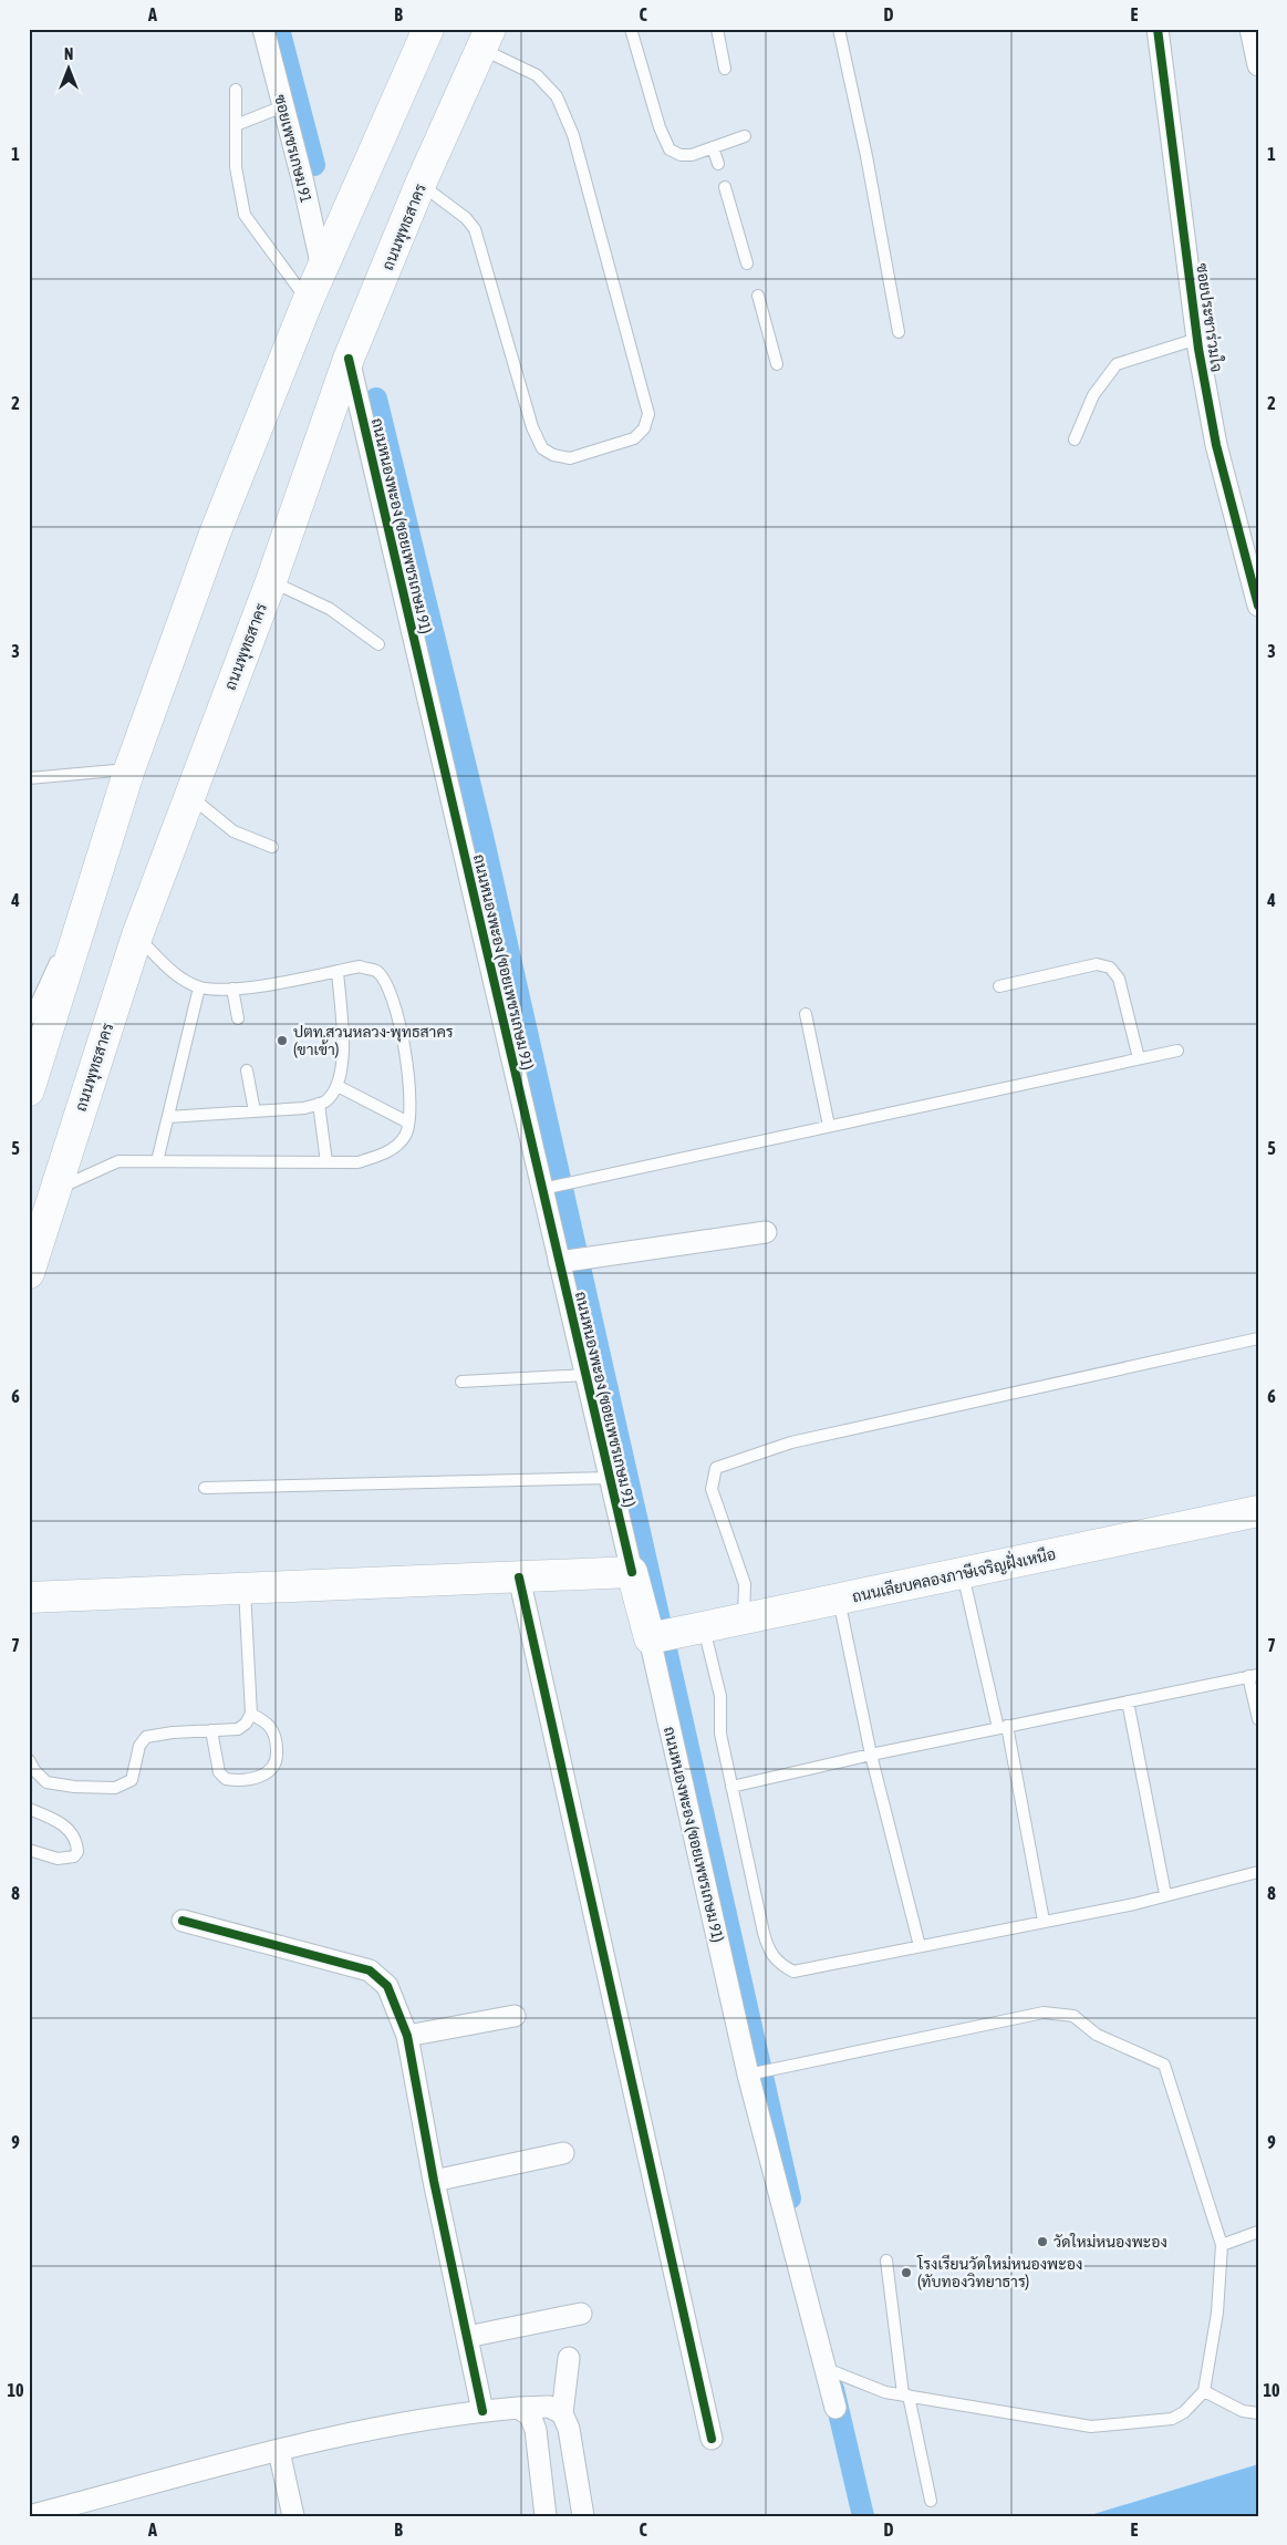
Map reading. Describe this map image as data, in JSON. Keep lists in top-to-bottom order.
{
  "streets": {
    "main road": ["ถนนพุทธสาคร", "ถนนหนองพะอง (ซอยเพชรเกษม 91)", "ถนนเลียบคลองภาษีเจริญฝั่งเหนือ"],
    "street": ["ซอยเพชรเกษม 91", "ซอยประชาร่วมใจ"]
  },
  "crossings": [
    ["ถนนพุทธสาคร", "ถนนหนองพะอง (ซอยเพชรเกษม 91)"],
    ["ถนนหนองพะอง (ซอยเพชรเกษม 91)", "ถนนเลียบคลองภาษีเจริญฝั่งเหนือ"]
  ],
  "places": ["ปตท.สวนหลวง-พุทธสาคร (ขาเข้า)", "วัดใหม่หนองพะอง", "โรงเรียนวัดใหม่หนองพะอง (ทับทองวิทยาธาร)"],
  "north": "top",
  "grid": {
    "columns": [
      "A",
      "B",
      "C",
      "D",
      "E"
    ],
    "rows": [
      "1",
      "2",
      "3",
      "4",
      "5",
      "6",
      "7",
      "8",
      "9",
      "10"
    ]
  }
}
